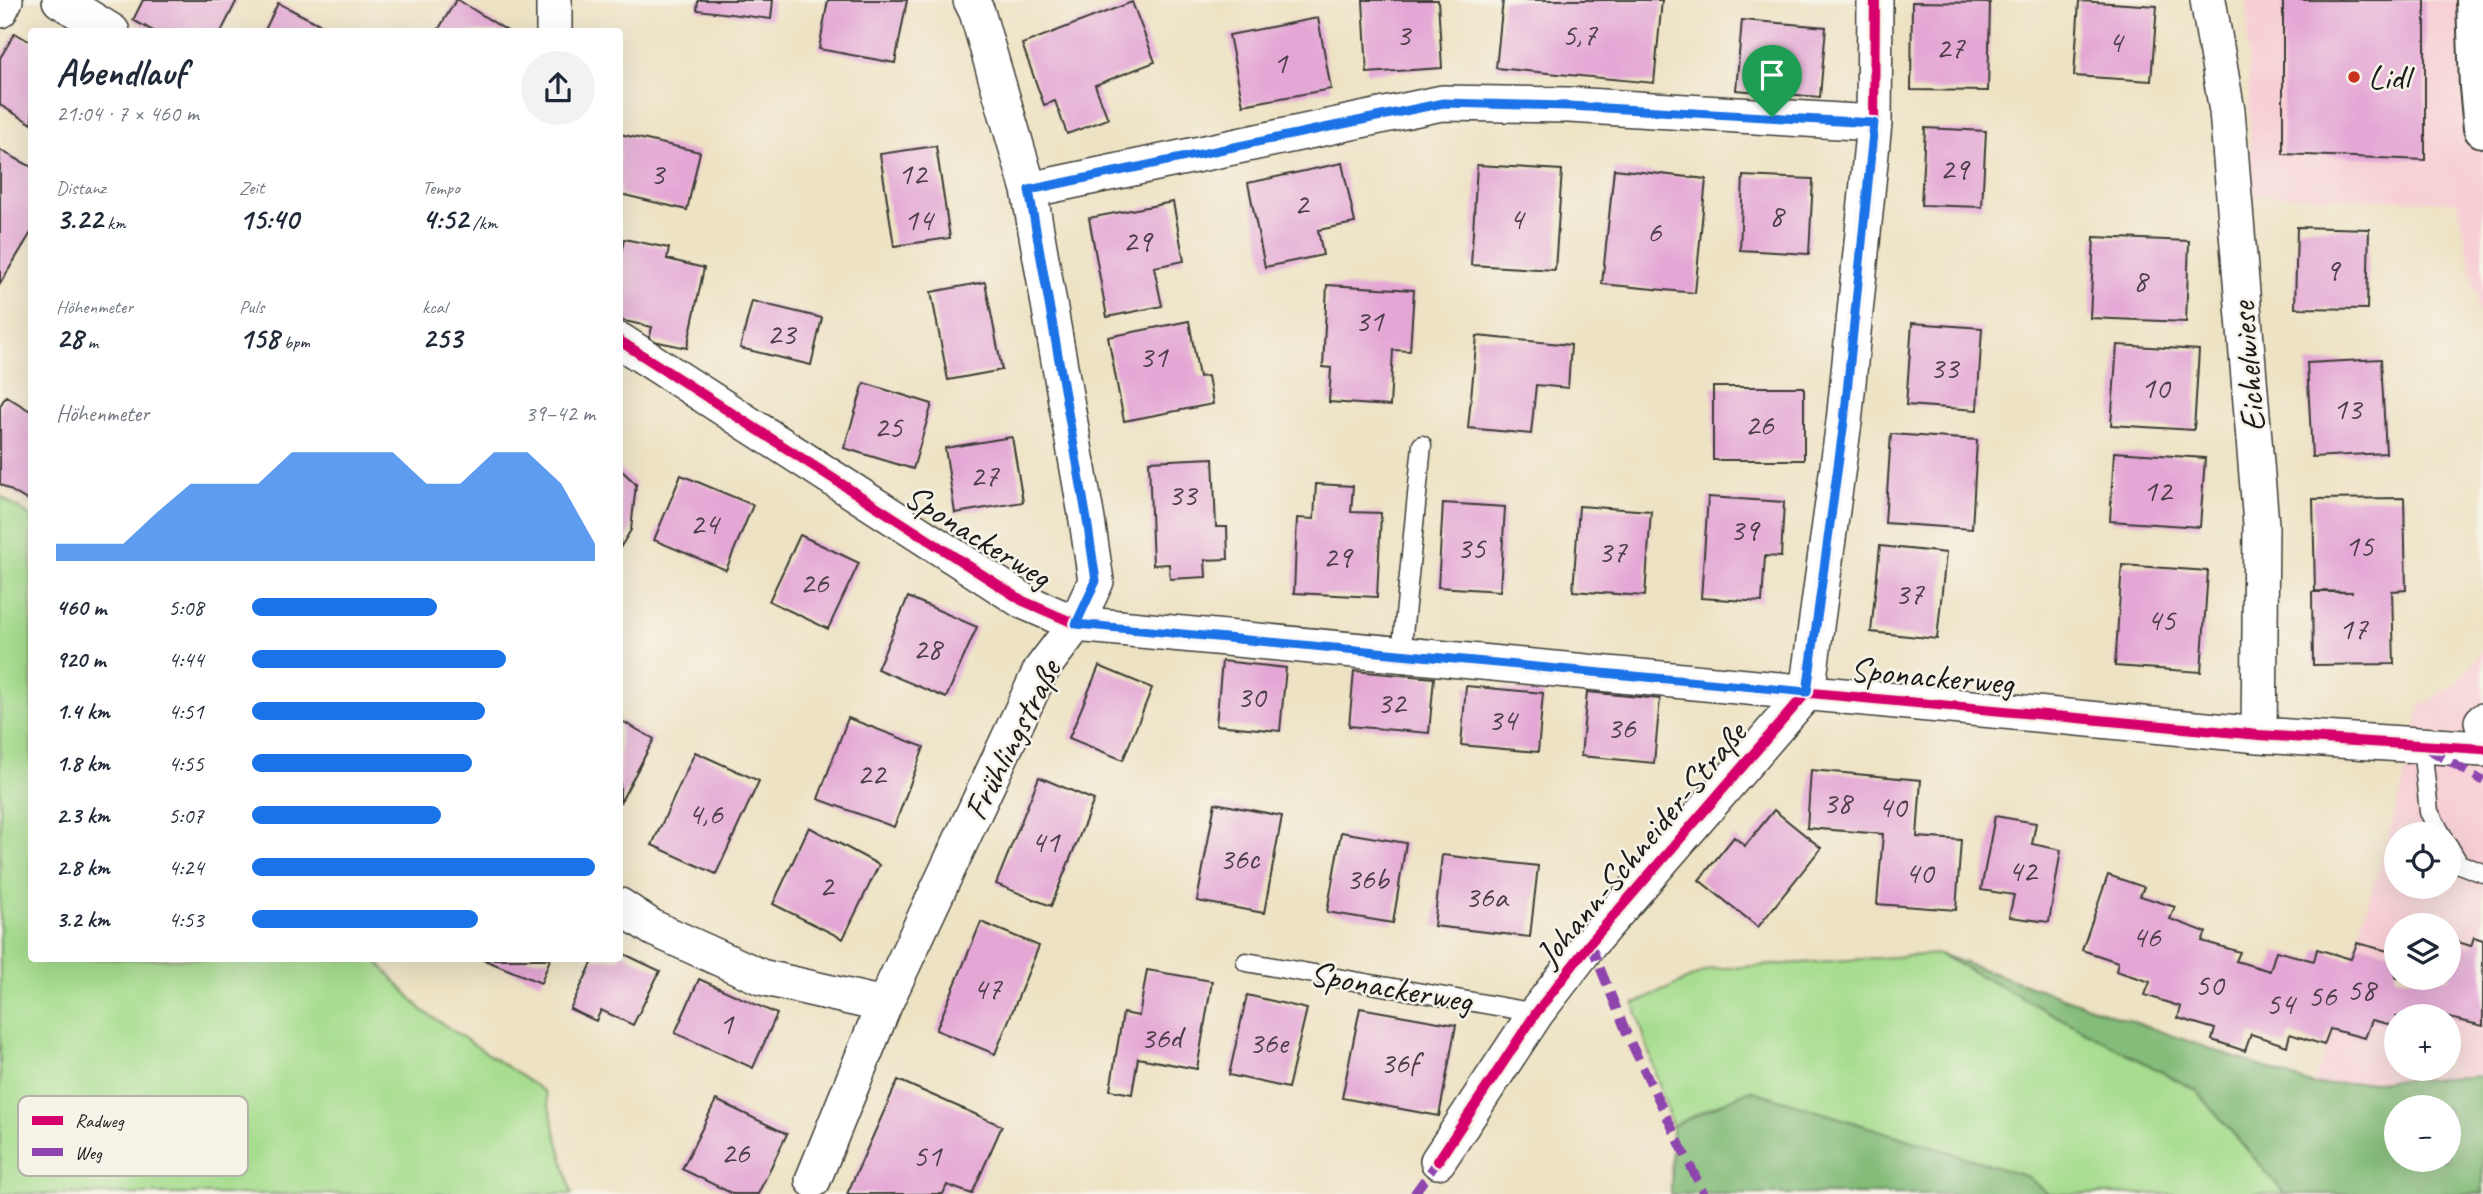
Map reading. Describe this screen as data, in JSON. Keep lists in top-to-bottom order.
{
  "streets": {
    "street": [
      "Eichelwiese",
      "Sponackerweg",
      "Frühlingstraße",
      "Johann-Schneider-Straße"
    ]
  },
  "crossings": [
    ["Eichelwiese", "Sponackerweg"],
    ["Sponackerweg", "Frühlingstraße"],
    ["Sponackerweg", "Johann-Schneider-Straße"]
  ],
  "places": ["Lidl"],
  "house_numbers": [
    "3",
    "5,7",
    "4",
    "27",
    "1",
    "29",
    "3",
    "12",
    "2",
    "8",
    "4",
    "14",
    "6",
    "29",
    "9",
    "8",
    "31",
    "23",
    "31",
    "33",
    "10",
    "13",
    "26",
    "25",
    "27",
    "12",
    "33",
    "24",
    "39",
    "15",
    "35",
    "37",
    "29",
    "26",
    "37",
    "45",
    "17",
    "28",
    "30",
    "32",
    "34",
    "36",
    "22",
    "38",
    "40",
    "4,6",
    "41",
    "36c",
    "42",
    "40",
    "36b",
    "2",
    "36a",
    "46",
    "50",
    "47",
    "58",
    "56",
    "54",
    "1",
    "36d",
    "36e",
    "36f",
    "26",
    "51"
  ],
  "legend": ["Radweg", "Weg"],
  "page": {
    "heading": ["Abendlauf", "21:04 · 7 × 460 m"],
    "stats": [
      ["Distanz", "3.22 km"],
      ["Zeit", "15:40"],
      ["Tempo", "4:52 /km"],
      ["Höhenmeter", "28 m"],
      ["Puls", "158 bpm"],
      ["kcal", "253"]
    ],
    "chart": ["Höhenmeter", "39–42 m"],
    "list": [
      {
        "name": "460 m",
        "note": "5:08"
      },
      {
        "name": "920 m",
        "note": "4:44"
      },
      {
        "name": "1.4 km",
        "note": "4:51"
      },
      {
        "name": "1.8 km",
        "note": "4:55"
      },
      {
        "name": "2.3 km",
        "note": "5:07"
      },
      {
        "name": "2.8 km",
        "note": "4:24"
      },
      {
        "name": "3.2 km",
        "note": "4:53"
      }
    ],
    "map_buttons": ["+", "−"]
  }
}
